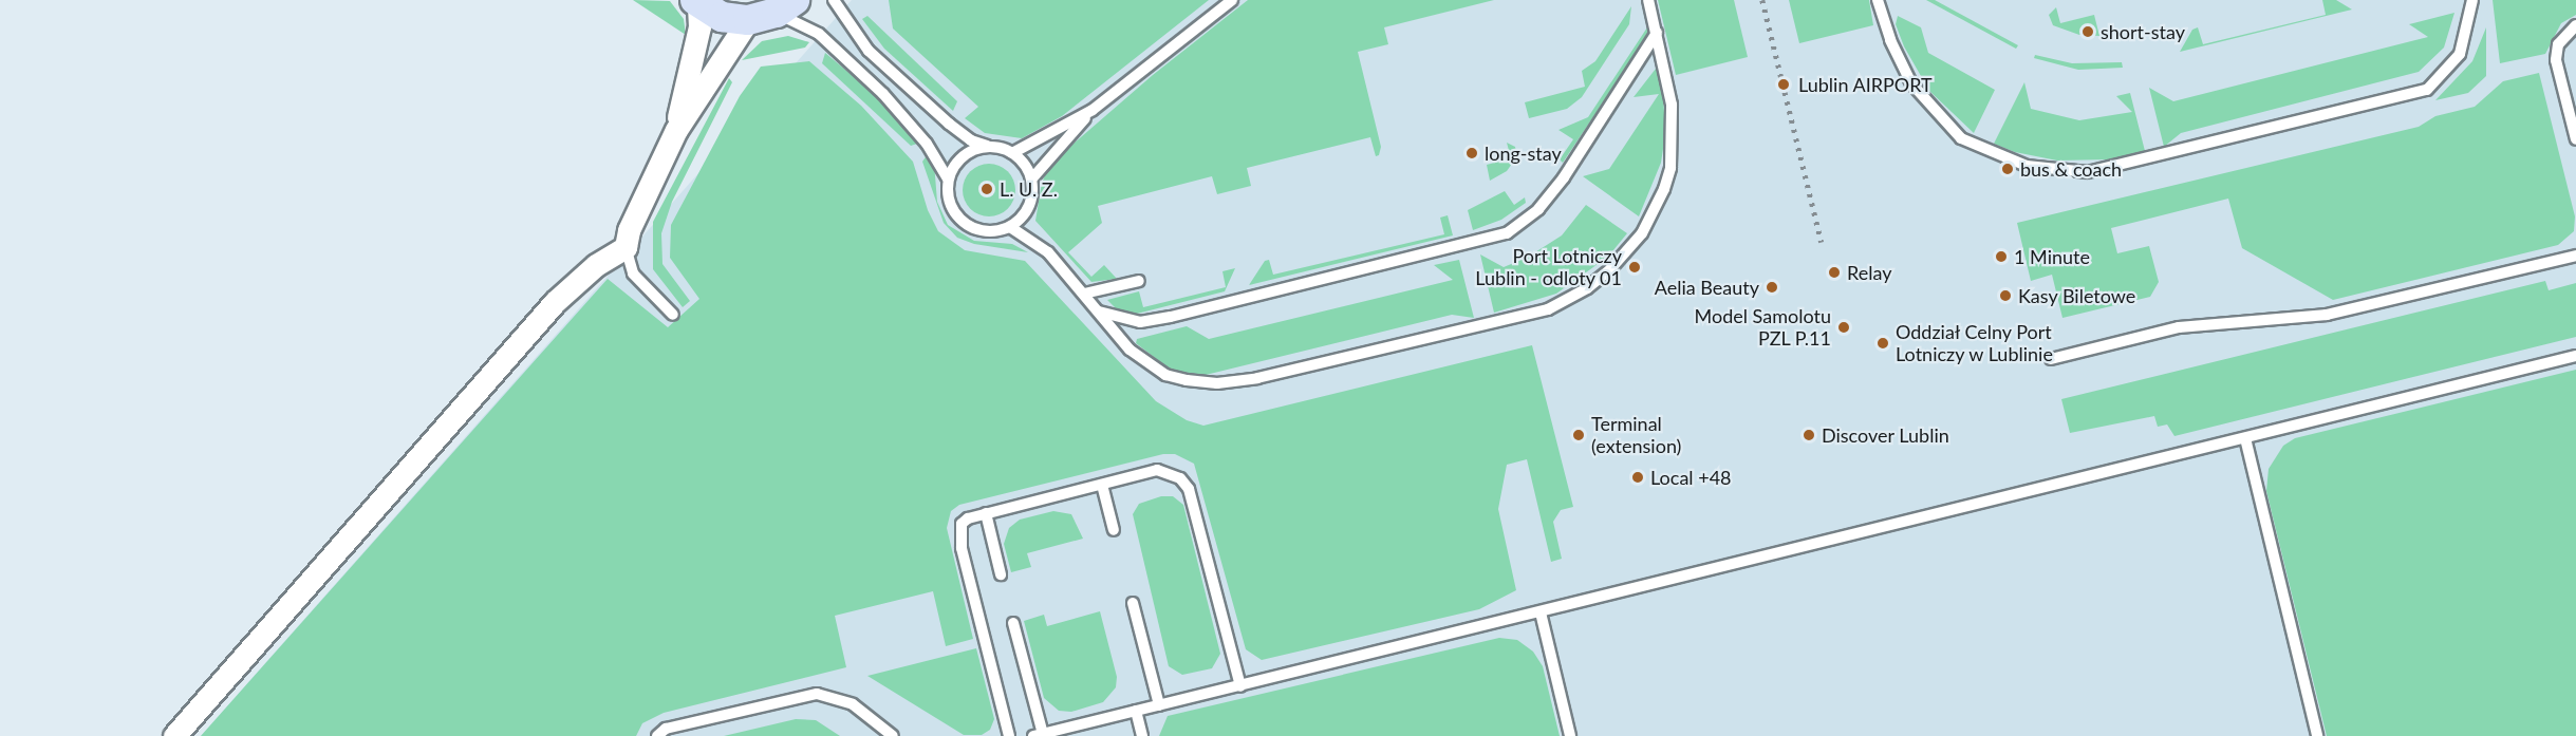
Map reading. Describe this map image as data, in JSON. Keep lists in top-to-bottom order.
{
  "places": [
    "short-stay",
    "Lublin AIRPORT",
    "long-stay",
    "bus & coach",
    "L. U. Z.",
    "1 Minute",
    "Port Lotniczy Lublin - odloty 01",
    "Relay",
    "Aelia Beauty",
    "Kasy Biletowe",
    "Model Samolotu PZL P.11",
    "Oddział Celny Port Lotniczy w Lublinie",
    "Terminal (extension)",
    "Discover Lublin",
    "Local +48"
  ]
}
